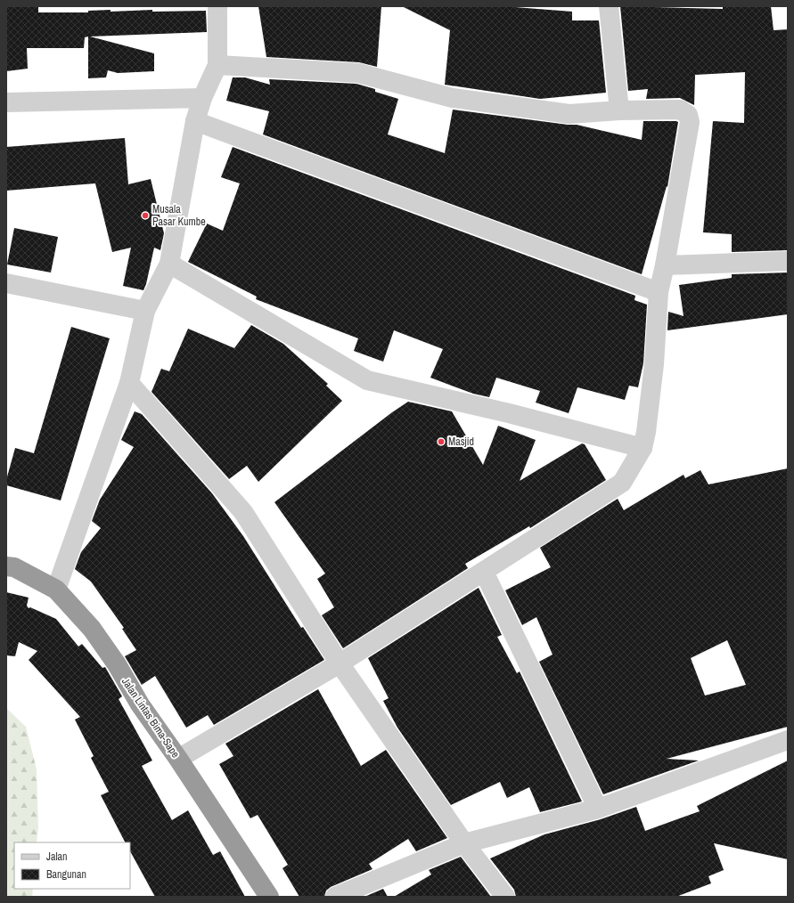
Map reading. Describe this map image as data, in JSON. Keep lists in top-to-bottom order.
{
  "streets": {
    "highway": ["Jalan Lintas Bima-Sape"]
  },
  "places": ["Musala Pasar Kumbe", "Masjid"],
  "legend": ["Jalan", "Bangunan"]
}
